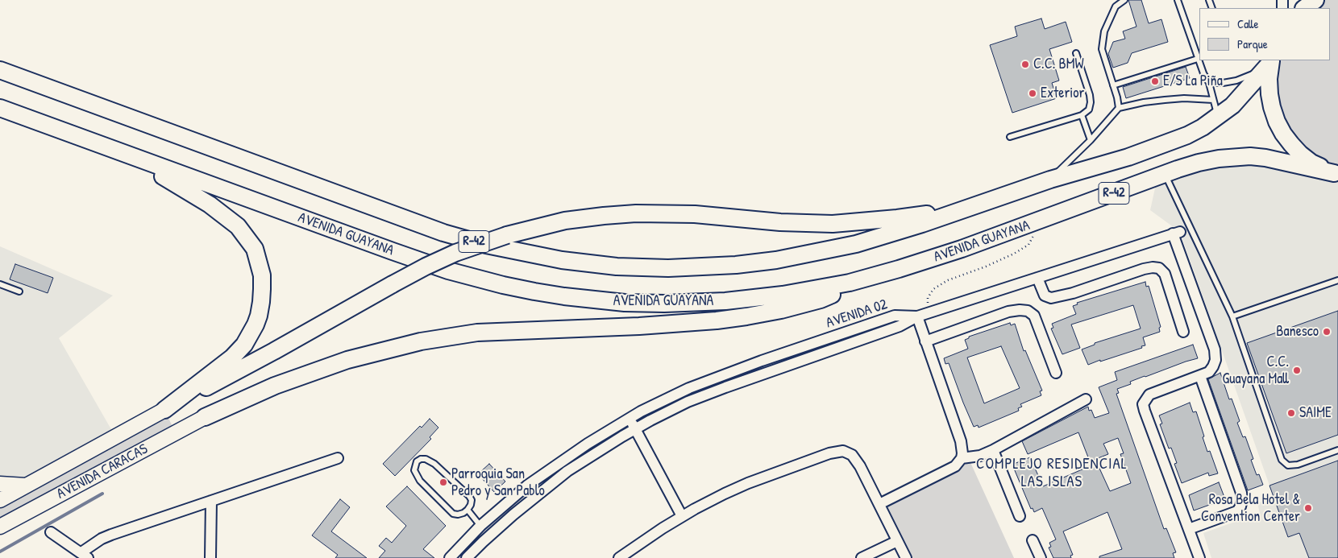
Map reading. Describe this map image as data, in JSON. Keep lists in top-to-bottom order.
{
  "streets": {
    "main road": ["R-42", "AVENIDA GUAYANA"],
    "street": ["AVENIDA 02", "AVENIDA CARACAS"]
  },
  "crossings": [
    ["R-42", "AVENIDA GUAYANA"]
  ],
  "districts": ["COMPLEJO RESIDENCIAL LAS ISLAS"],
  "places": [
    "C.C. BMW",
    "E/S La Piña",
    "Exterior",
    "Banesco",
    "C.C. Guayana Mall",
    "SAIME",
    "Parroquia San Pedro y San Pablo",
    "Rosa Bela Hotel & Convention Center"
  ],
  "legend": ["Calle", "Parque"]
}
